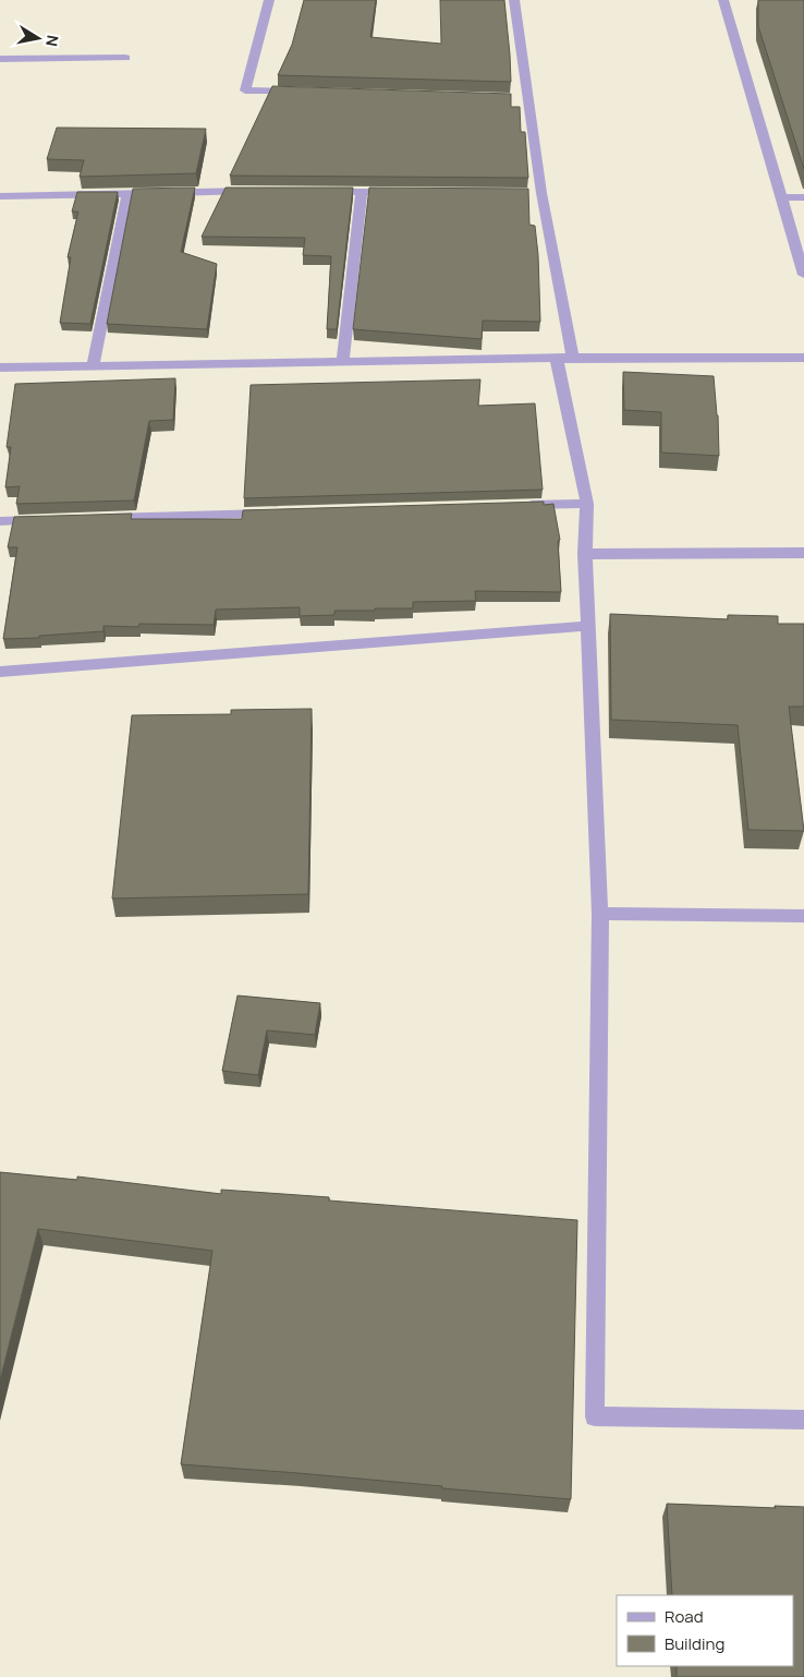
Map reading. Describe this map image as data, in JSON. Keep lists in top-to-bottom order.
{
  "legend": ["Road", "Building"],
  "north": "right"
}
